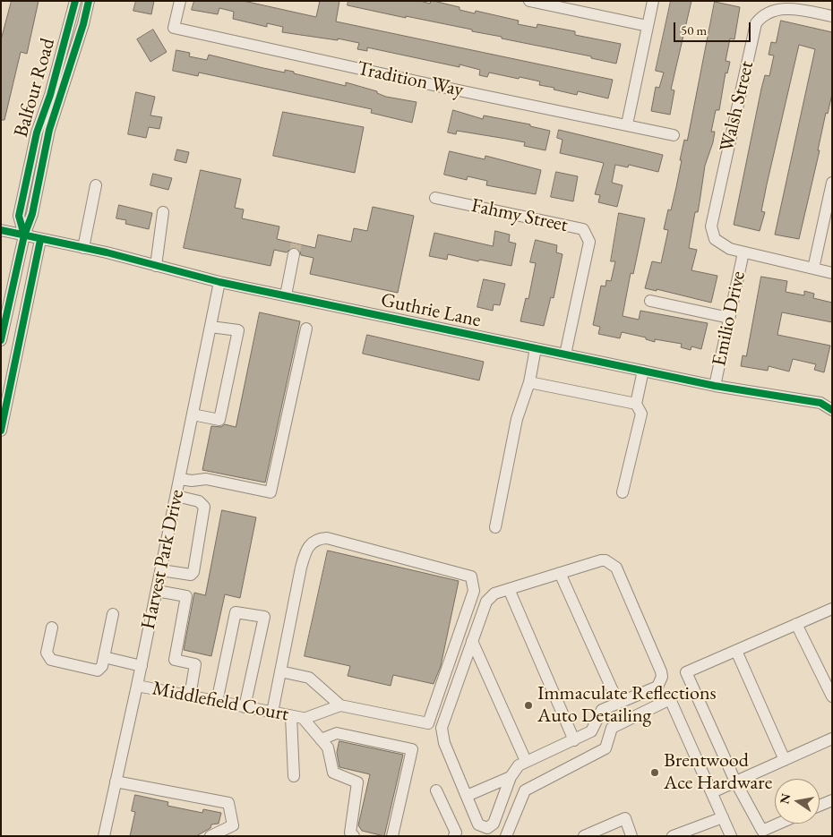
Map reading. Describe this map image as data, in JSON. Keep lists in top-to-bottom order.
{
  "streets": {
    "street": [
      "Tradition Way",
      "Balfour Road",
      "Walsh Street",
      "Fahmy Street",
      "Guthrie Lane",
      "Emilio Drive",
      "Harvest Park Drive",
      "Middlefield Court"
    ]
  },
  "crossings": [
    ["Balfour Road", "Guthrie Lane"],
    ["Walsh Street", "Emilio Drive"],
    ["Fahmy Street", "Guthrie Lane"],
    ["Guthrie Lane", "Emilio Drive"],
    ["Guthrie Lane", "Harvest Park Drive"],
    ["Harvest Park Drive", "Middlefield Court"]
  ],
  "places": ["Immaculate Reflections Auto Detailing", "Brentwood Ace Hardware"],
  "scale_bar": "50 m",
  "north": "left"
}
